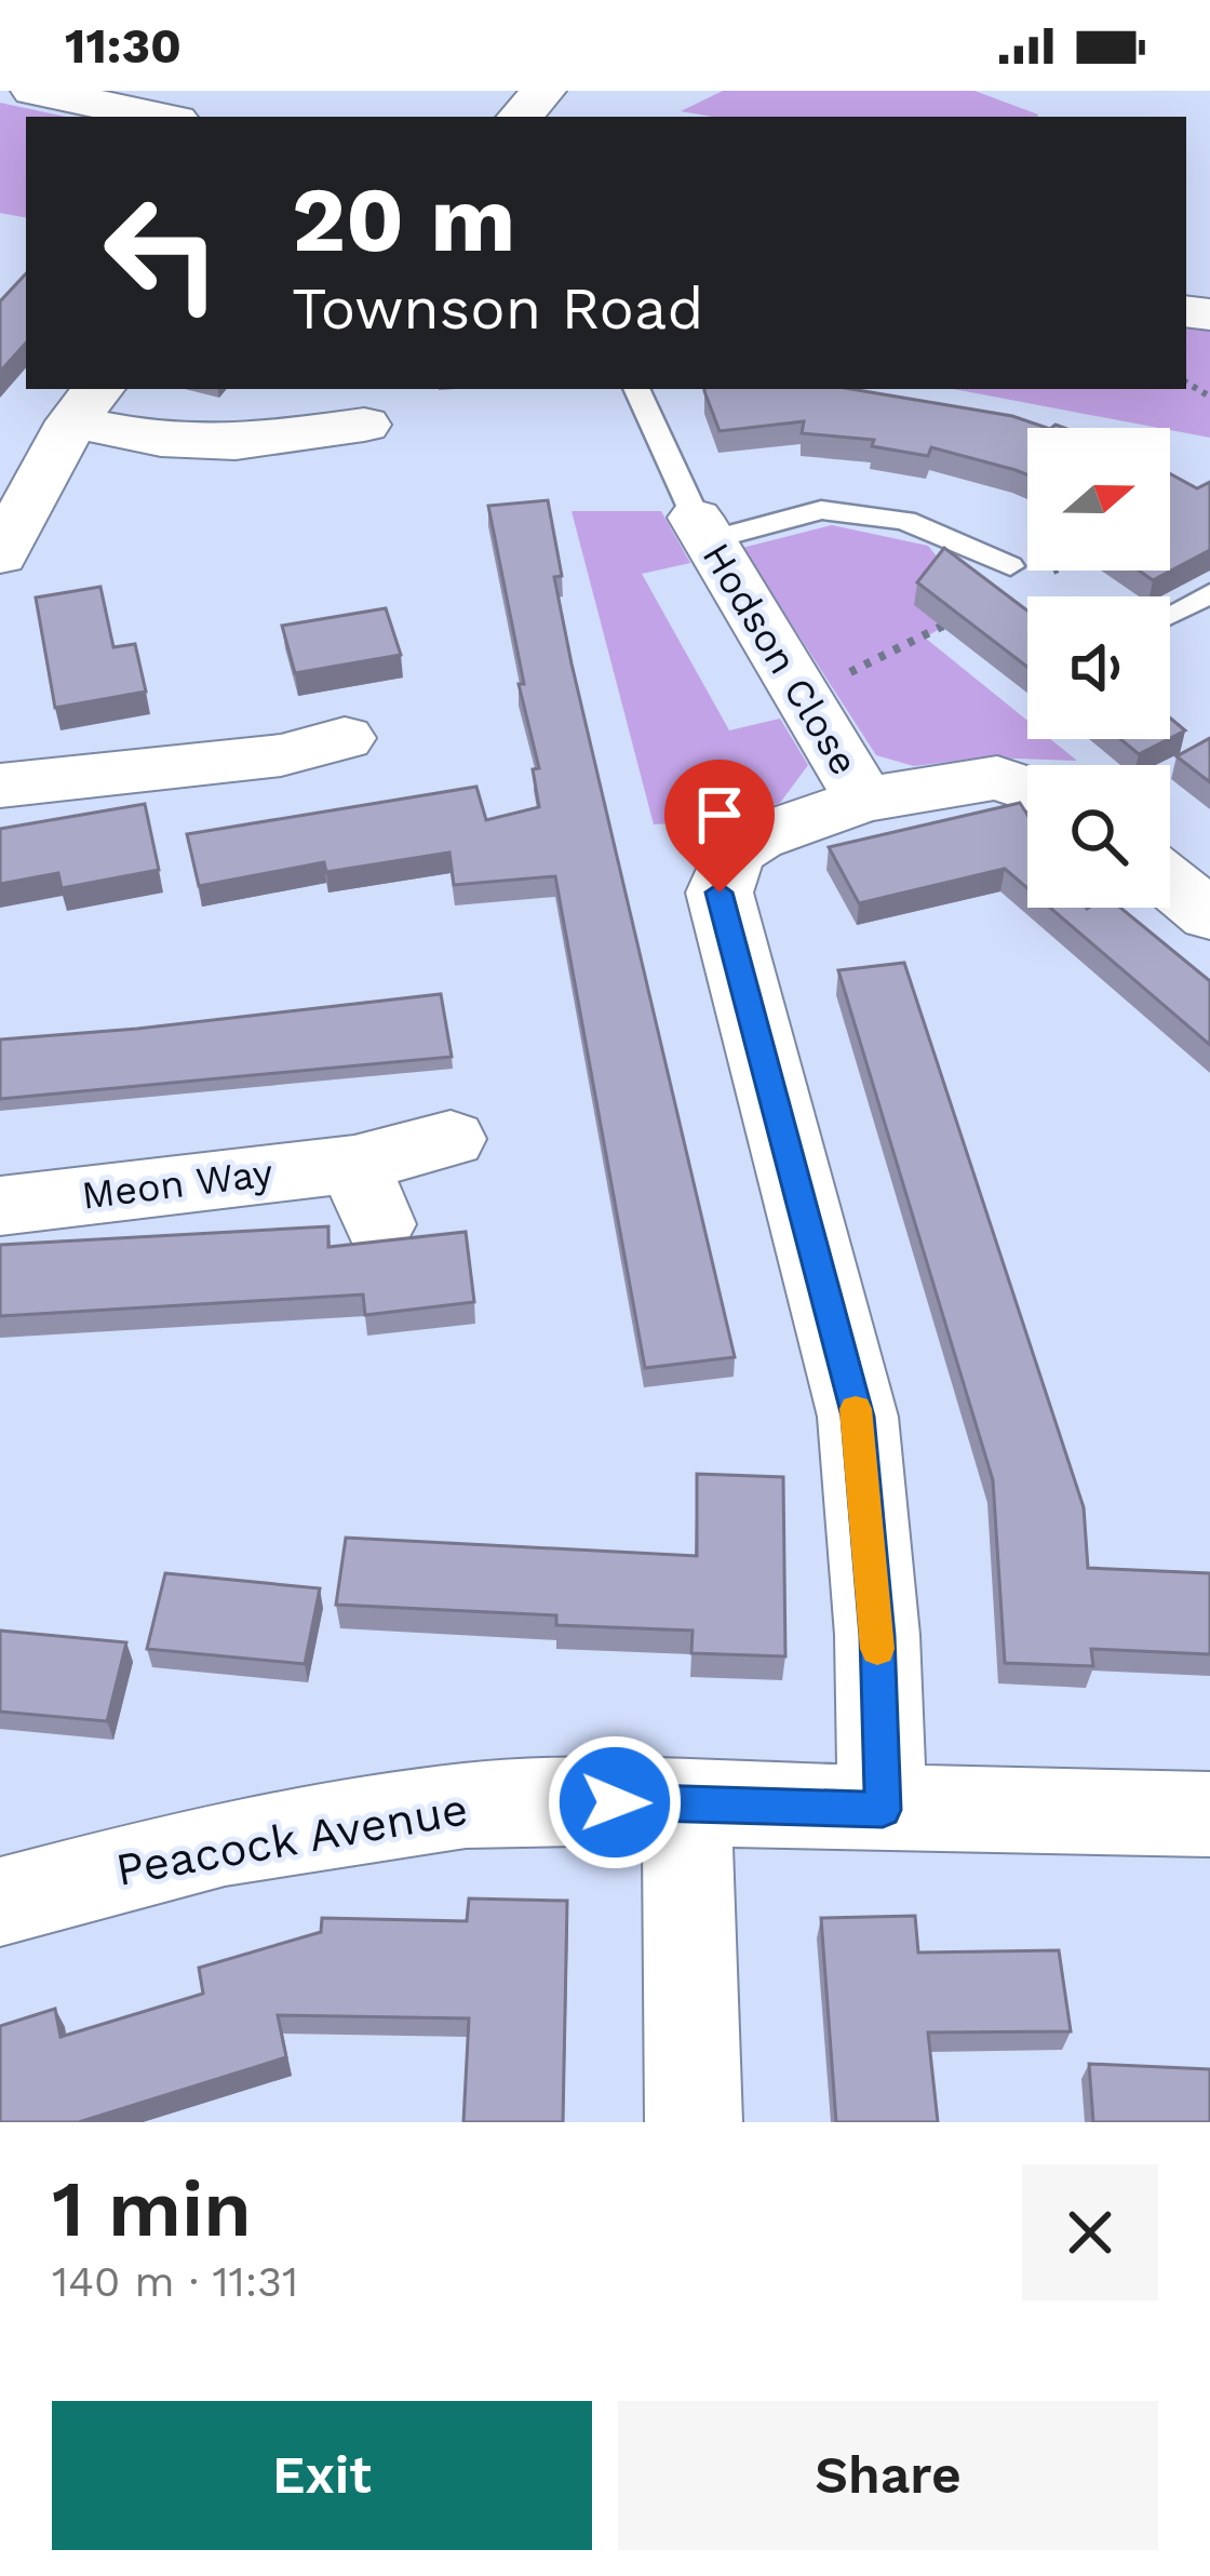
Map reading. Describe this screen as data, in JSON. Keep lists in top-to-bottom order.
{
  "streets": {
    "street": ["Hodson Close", "Meon Way", "Peacock Avenue"]
  },
  "north": "right",
  "page": {
    "status": "11:30",
    "turn": ["20 m", "Townson Road"],
    "heading": ["1 min", "140 m · 11:31"],
    "buttons": ["Exit", "Share"]
  }
}
